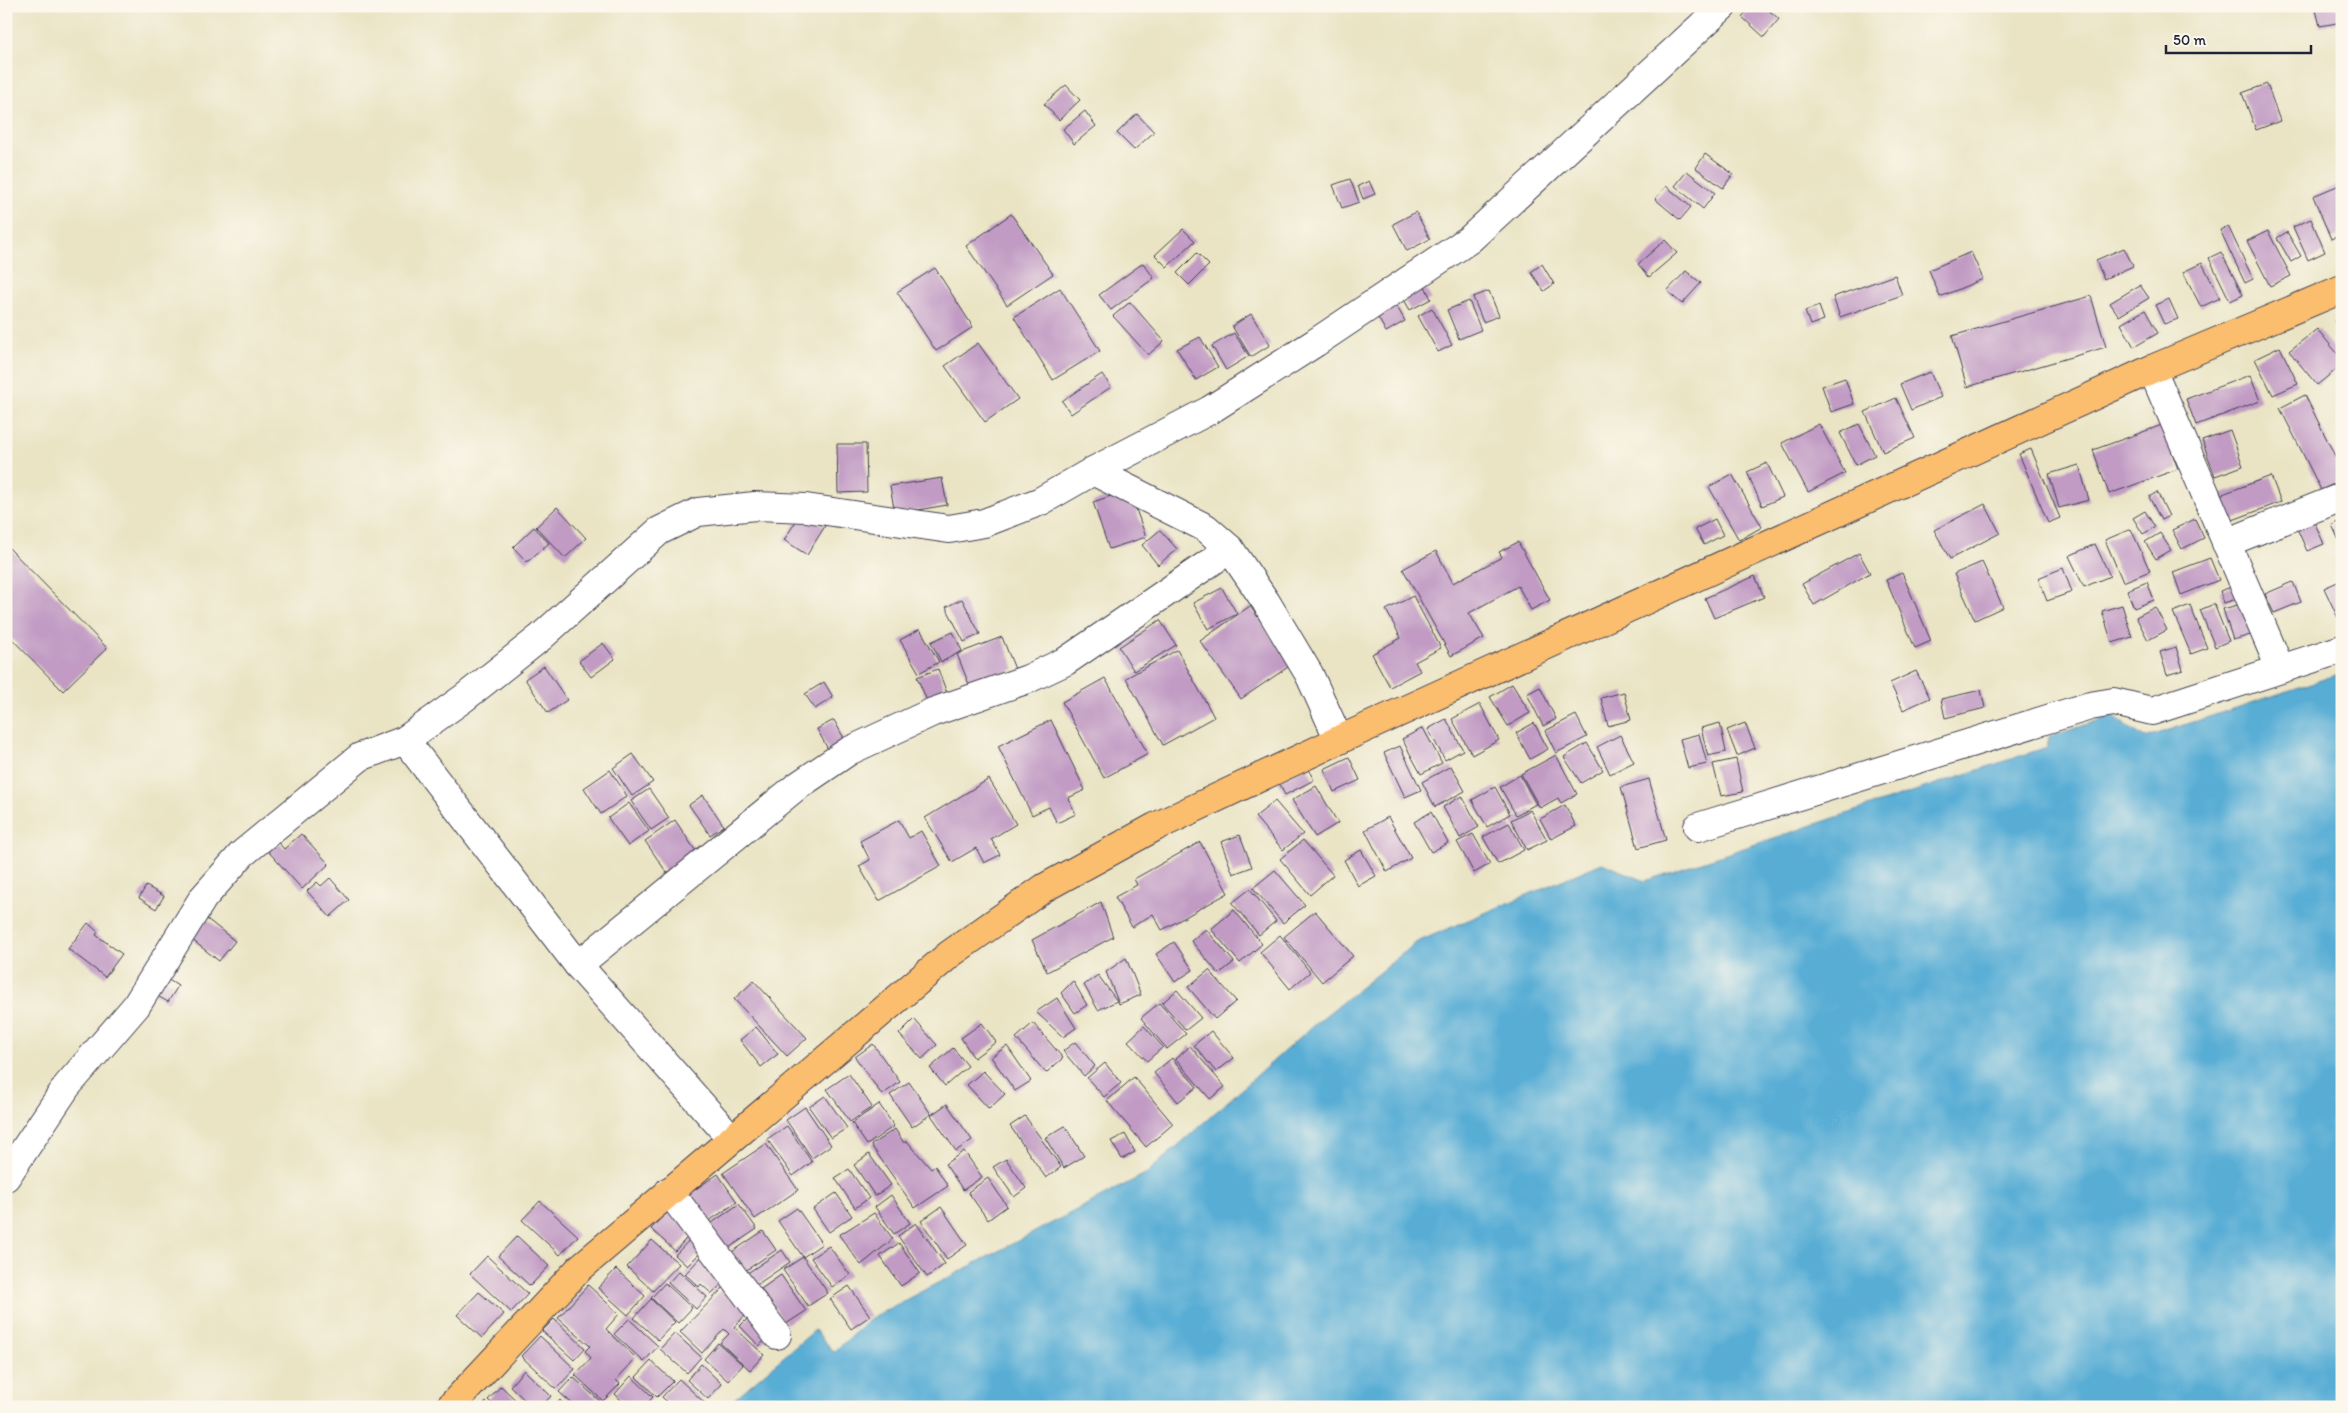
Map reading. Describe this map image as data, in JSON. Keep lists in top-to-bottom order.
{
  "scale_bar": "50 m"
}
